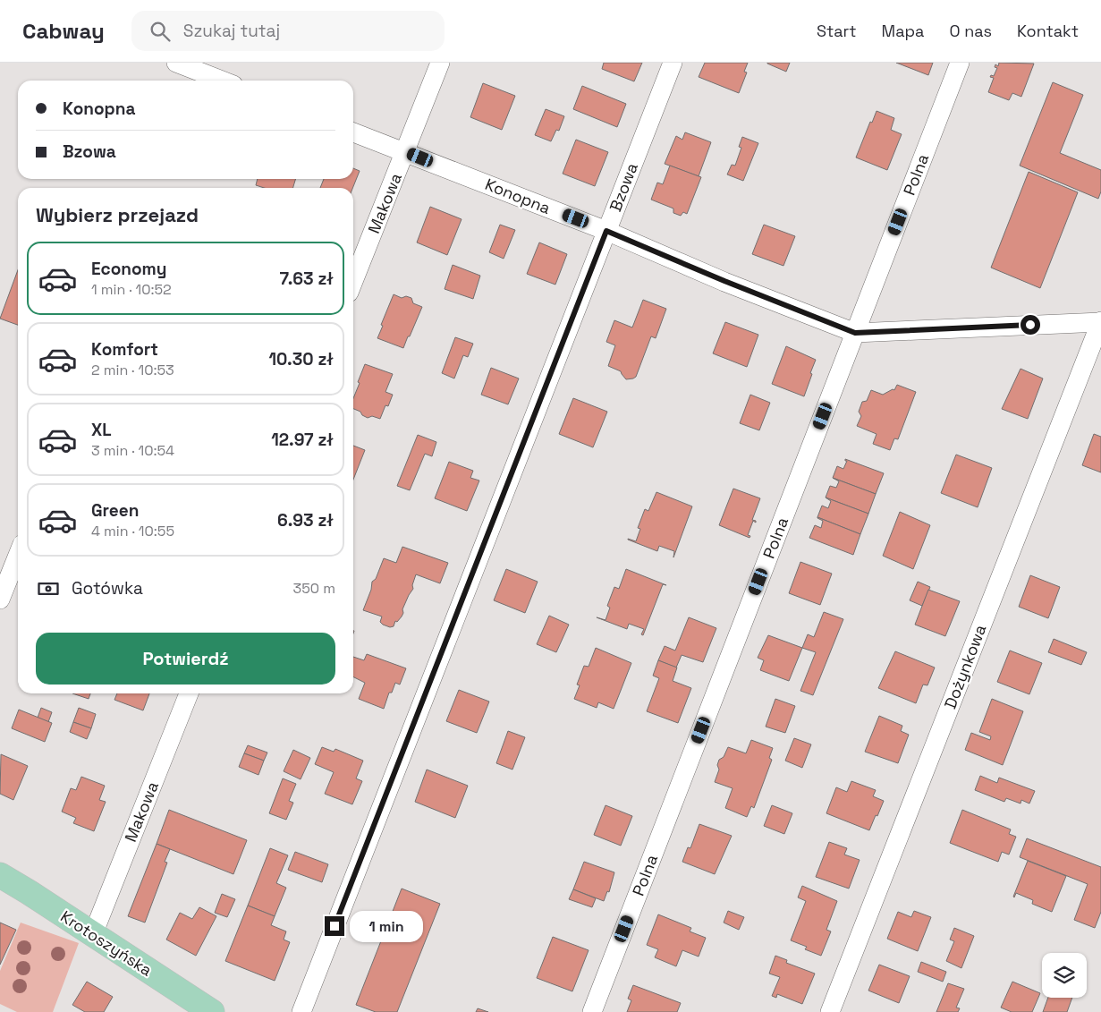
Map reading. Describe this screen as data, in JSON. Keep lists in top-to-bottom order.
{
  "streets": {
    "main road": ["Krotoszyńska"],
    "street": [
      "Polna",
      "Bzowa",
      "Konopna",
      "Makowa",
      "Dożynkowa"
    ]
  },
  "crossings": [
    ["Polna", "Konopna"],
    ["Bzowa", "Konopna"],
    ["Konopna", "Makowa"],
    ["Konopna", "Dożynkowa"],
    ["Makowa", "Krotoszyńska"]
  ],
  "page": {
    "header": "Cabway",
    "search": "Szukaj tutaj",
    "nav": [
      "Start",
      "Mapa",
      "O nas",
      "Kontakt"
    ],
    "banner": ["Konopna", "Bzowa"],
    "heading": "Wybierz przejazd",
    "list": [
      {
        "name": "Economy",
        "note": "1 min · 10:52",
        "value": "7.63 zł"
      },
      {
        "name": "Komfort",
        "note": "2 min · 10:53",
        "value": "10.30 zł"
      },
      {
        "name": "XL",
        "note": "3 min · 10:54",
        "value": "12.97 zł"
      },
      {
        "name": "Green",
        "note": "4 min · 10:55",
        "value": "6.93 zł"
      }
    ],
    "pay": ["Gotówka", "350 m"],
    "buttons": "Potwierdź",
    "bubble": "1 min"
  }
}
